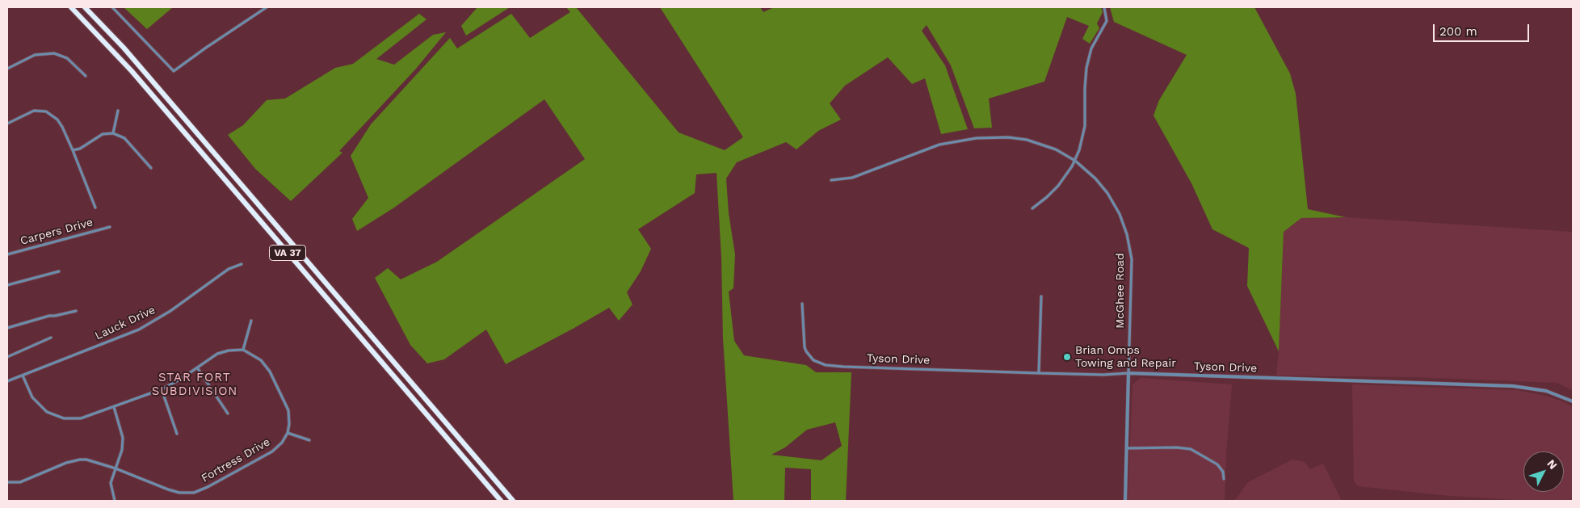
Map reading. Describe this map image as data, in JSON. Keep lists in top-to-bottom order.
{
  "streets": {
    "highway": ["VA 37"],
    "street": [
      "Carpers Drive",
      "McGhee Road",
      "Lauck Drive",
      "Tyson Drive",
      "Fortress Drive"
    ]
  },
  "crossings": [
    ["McGhee Road", "Tyson Drive"]
  ],
  "districts": ["STAR FORT SUBDIVISION"],
  "places": ["Brian Omps Towing and Repair"],
  "scale_bar": "200 m",
  "north": "top right"
}
